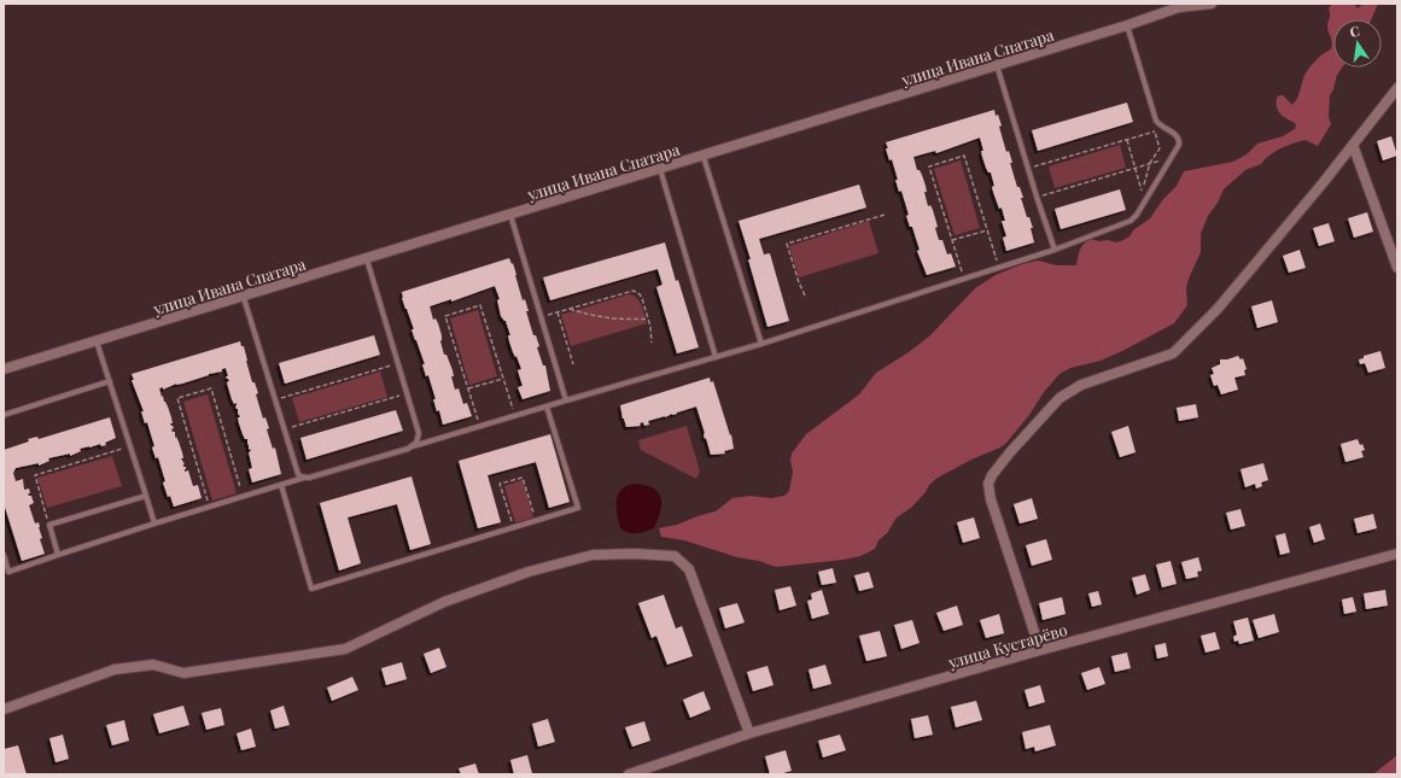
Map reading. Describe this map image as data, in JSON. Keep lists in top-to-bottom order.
{
  "streets": {
    "street": ["улица Ивана Спатара", "улица Кустарёво"]
  },
  "north": "top"
}
